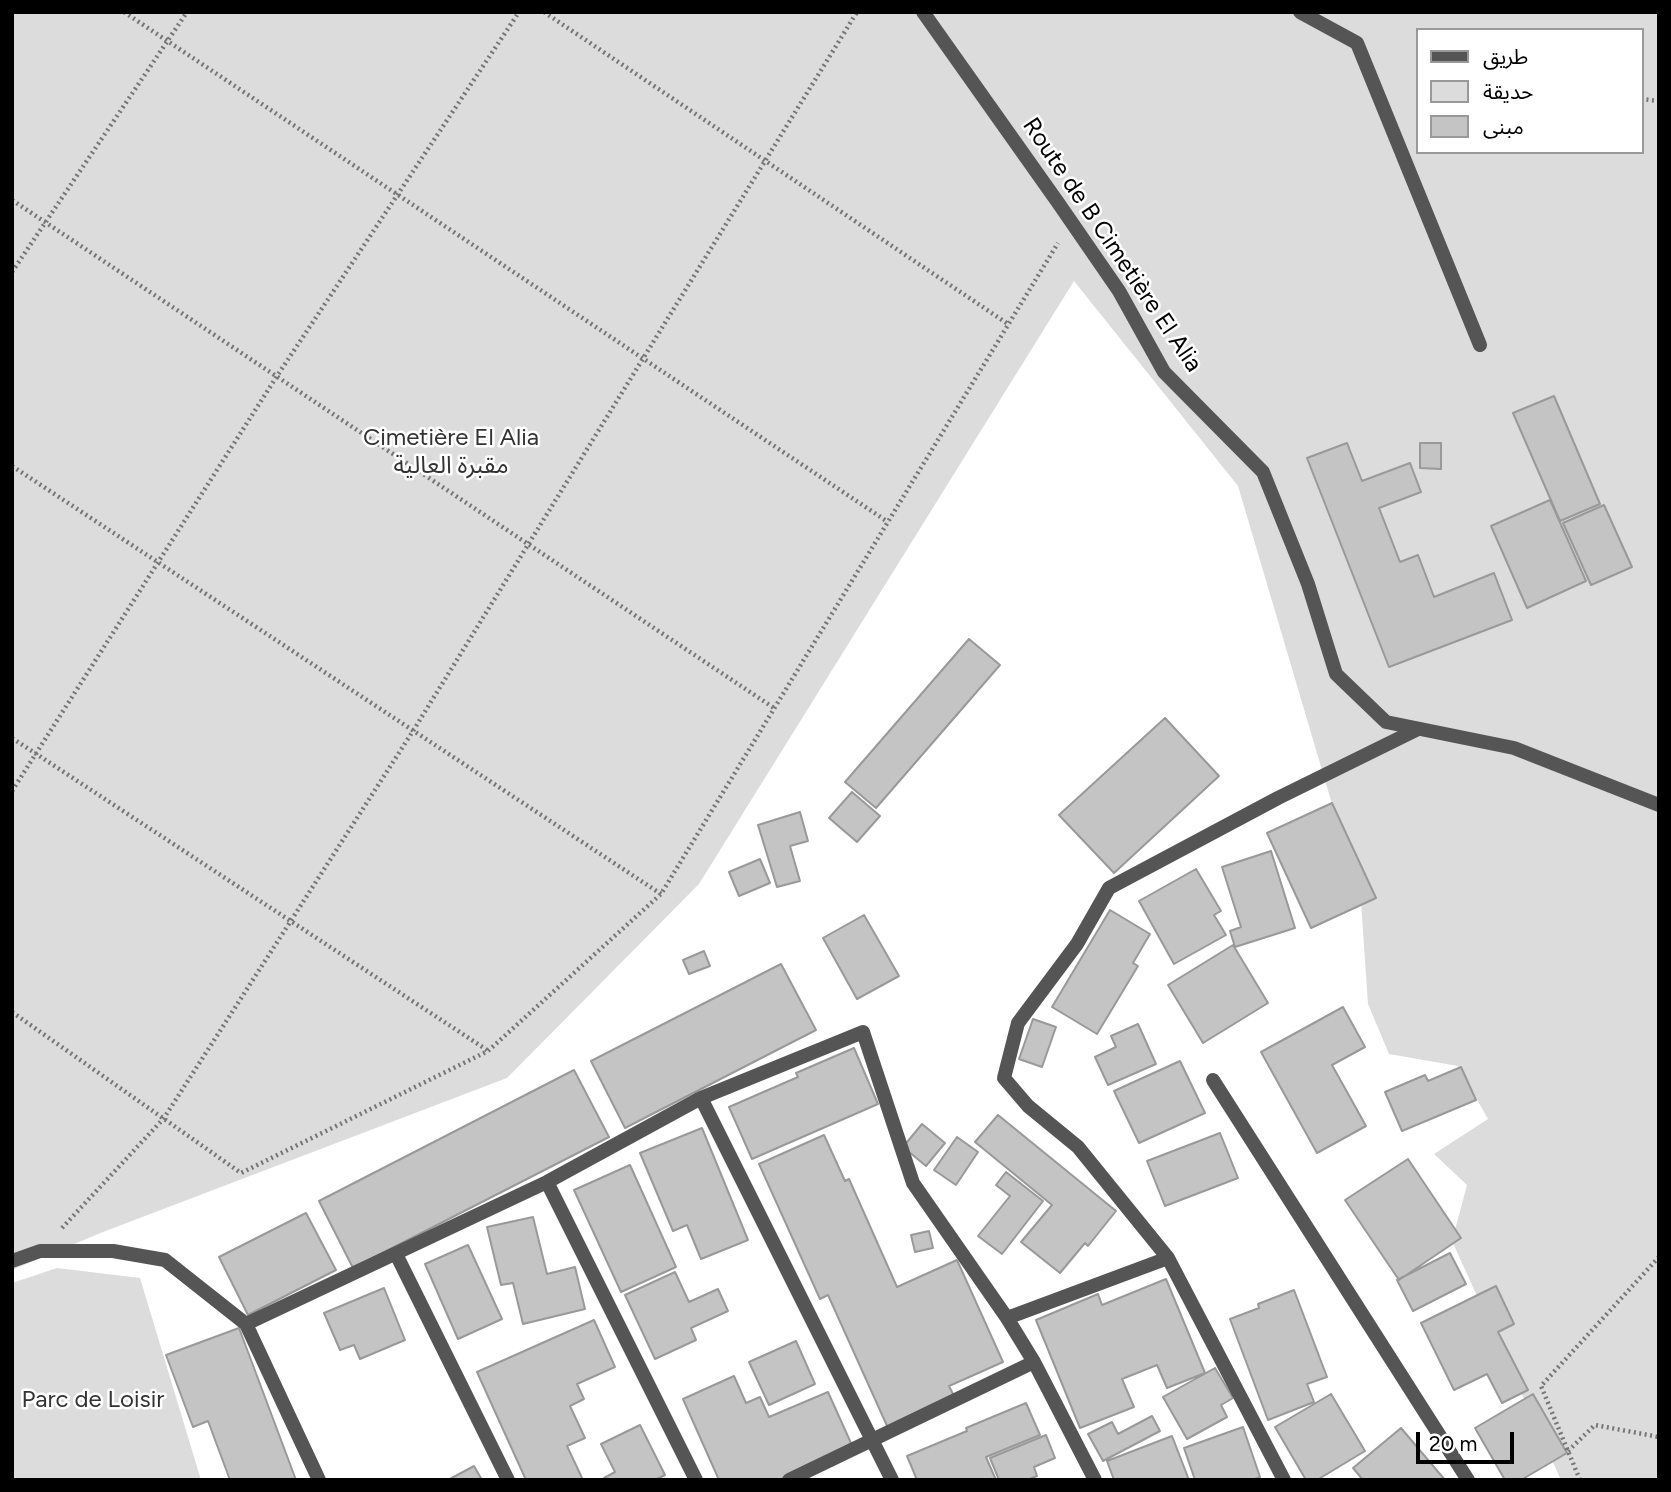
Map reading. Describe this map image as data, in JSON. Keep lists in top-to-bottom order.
{
  "streets": {
    "street": ["Route de B Cimetière El Alia"]
  },
  "parks": ["Cimetière El Alia مقبرة العالية", "Parc de Loisir"],
  "legend": ["طريق", "حديقة", "مبنى"],
  "scale_bar": "20 m"
}
